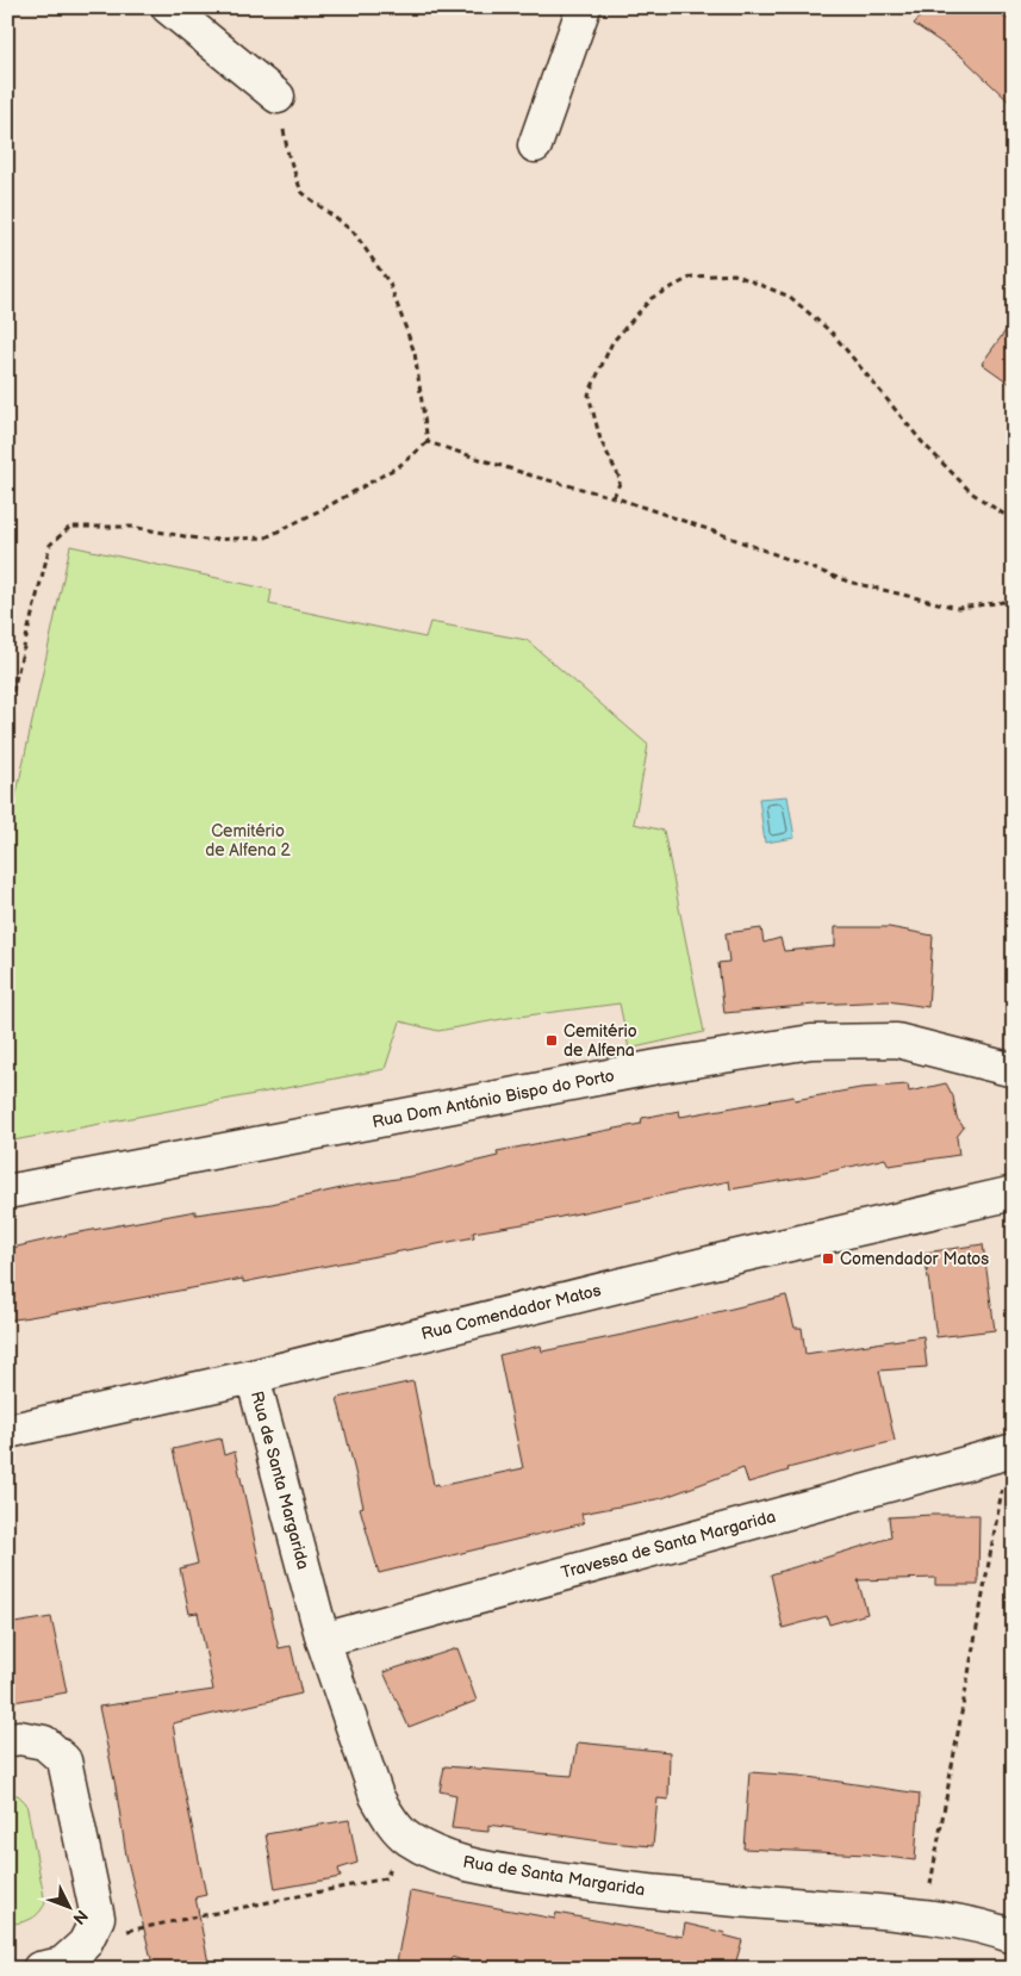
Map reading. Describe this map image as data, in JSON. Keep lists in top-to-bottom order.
{
  "streets": {
    "street": [
      "Rua Dom António Bispo do Porto",
      "Rua Comendador Matos",
      "Rua de Santa Margarida",
      "Travessa de Santa Margarida"
    ]
  },
  "crossings": [
    ["Rua Comendador Matos", "Rua de Santa Margarida"],
    ["Rua de Santa Margarida", "Travessa de Santa Margarida"]
  ],
  "parks": ["Cemitério de Alfena 2"],
  "places": {
    "transit": ["Cemitério de Alfena", "Comendador Matos"]
  },
  "north": "bottom right"
}
